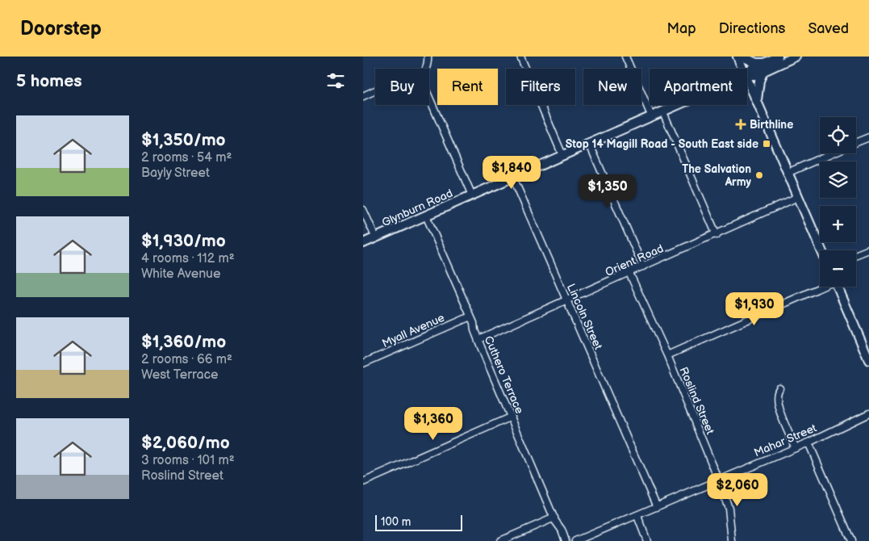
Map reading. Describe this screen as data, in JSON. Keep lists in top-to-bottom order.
{
  "streets": {
    "main road": ["Glynburn Road"],
    "street": [
      "Orient Road",
      "Lincoln Street",
      "Myall Avenue",
      "Cuthero Terrace",
      "Roslind Street",
      "Mahar Street"
    ]
  },
  "crossings": [
    ["Glynburn Road", "Lincoln Street"],
    ["Glynburn Road", "Cuthero Terrace"],
    ["Orient Road", "Lincoln Street"],
    ["Orient Road", "Cuthero Terrace"],
    ["Orient Road", "Roslind Street"],
    ["Lincoln Street", "Mahar Street"],
    ["Myall Avenue", "Cuthero Terrace"],
    ["Roslind Street", "Mahar Street"]
  ],
  "places": {
    "health": ["Birthline"],
    "transit": ["Stop 14 Magill Road - South East side"],
    "other": ["The Salvation Army"]
  },
  "scale_bar": "100 m",
  "page": {
    "header": "Doorstep",
    "nav": ["Map", "Directions", "Saved"],
    "heading": "5 homes",
    "chip": [
      "Buy",
      "Rent",
      "Filters",
      "New",
      "Apartment"
    ],
    "list": [
      {
        "name": "$1,350/mo",
        "note": "2 rooms · 54 m² · Bayly Street"
      },
      {
        "name": "$1,930/mo",
        "note": "4 rooms · 112 m² · White Avenue"
      },
      {
        "name": "$1,360/mo",
        "note": "2 rooms · 66 m² · West Terrace"
      },
      {
        "name": "$2,060/mo",
        "note": "3 rooms · 101 m² · Roslind Street"
      }
    ],
    "map_buttons": ["+", "−"],
    "price": [
      "$1,840",
      "$1,350",
      "$1,930",
      "$1,360",
      "$2,060"
    ],
    "scale": "100 m"
  }
}
